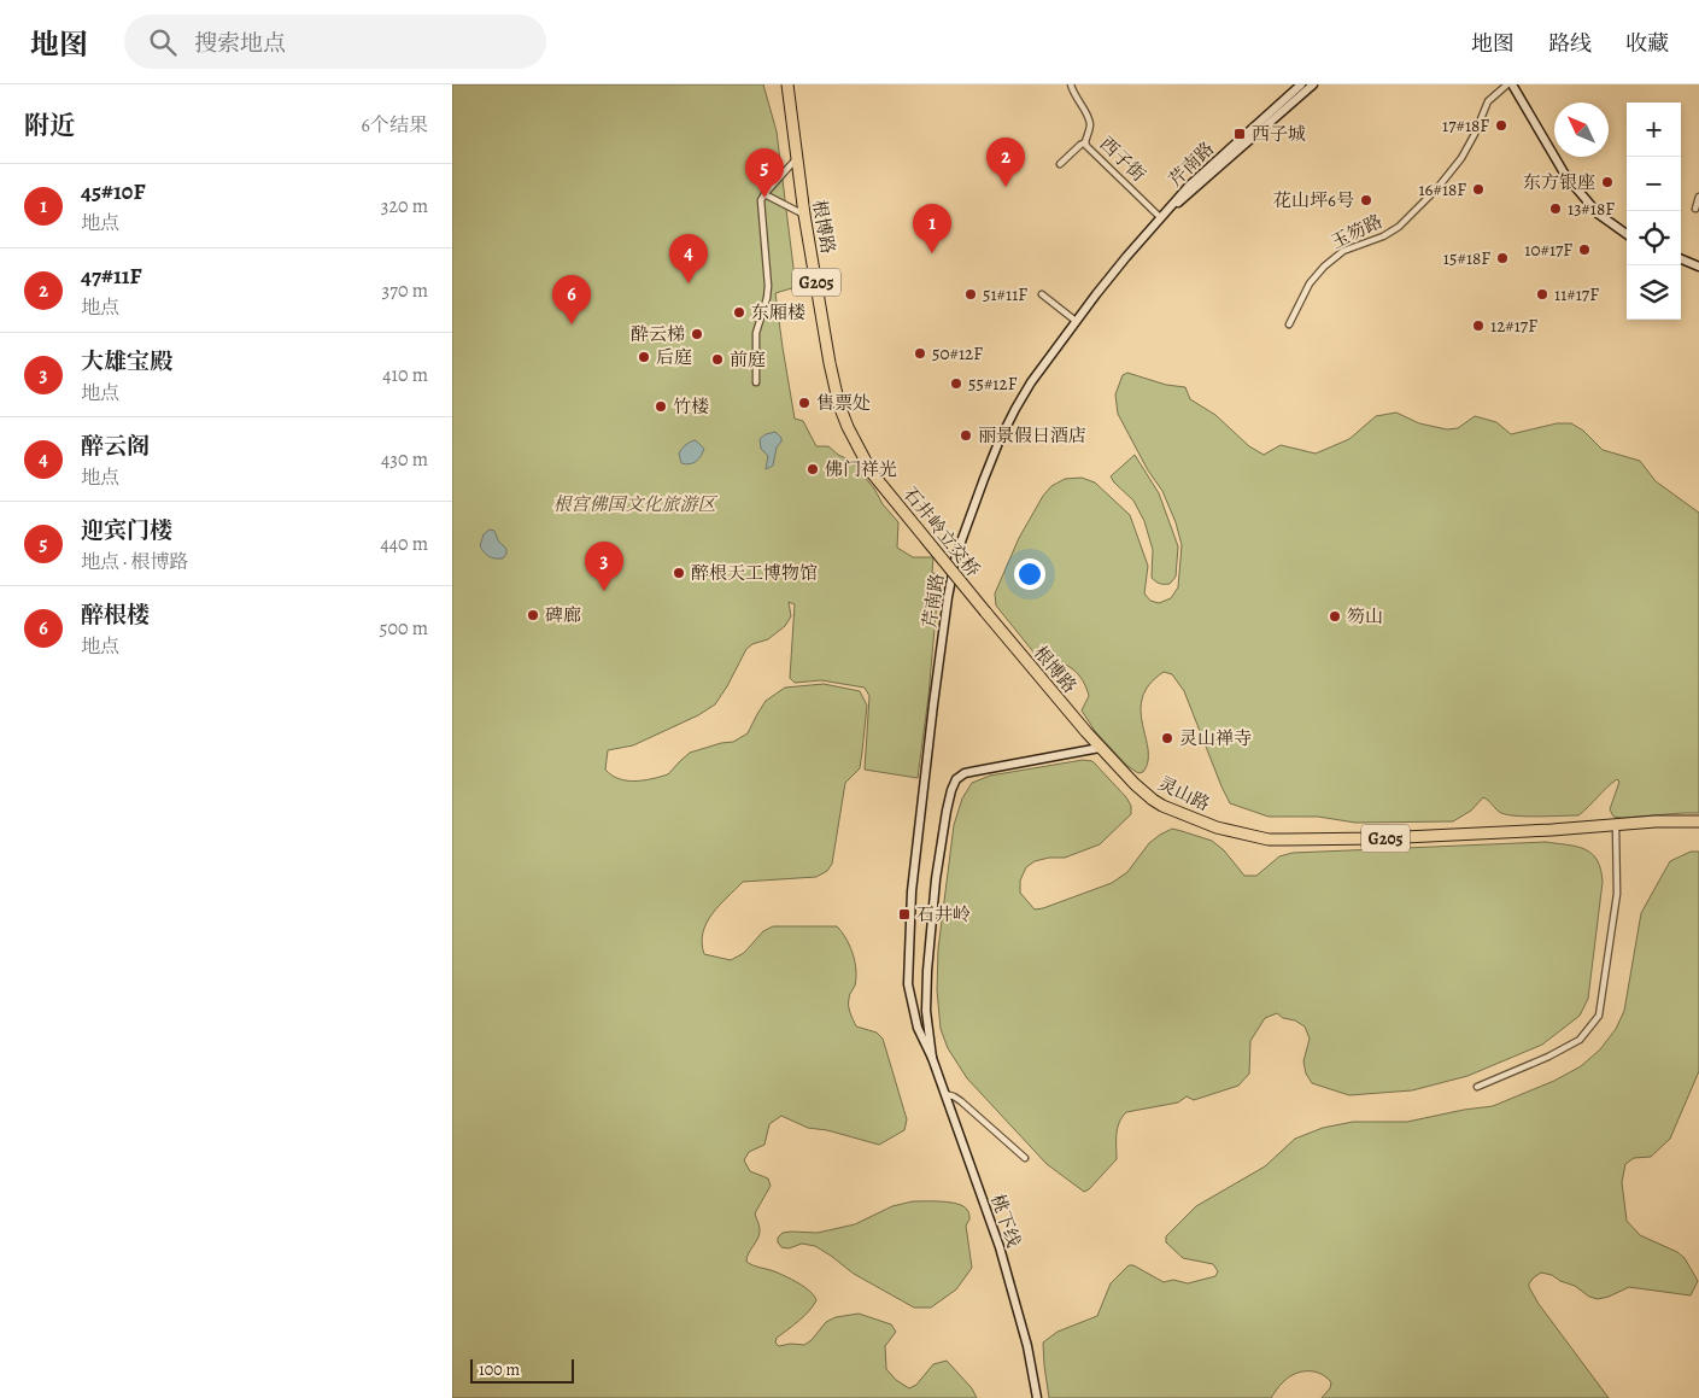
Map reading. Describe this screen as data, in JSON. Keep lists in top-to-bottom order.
{
  "streets": {
    "highway": [
      "根博路",
      "G205",
      "石井岭立交桥",
      "灵山路"
    ],
    "main road": ["芹南路", "桃下线"],
    "street": ["西子街", "玉笏路"]
  },
  "crossings": [
    ["西子街", "芹南路"],
    ["芹南路", "桃下线"],
    ["根博路", "石井岭立交桥"],
    ["根博路", "灵山路"]
  ],
  "parks": ["根宫佛国文化旅游区"],
  "places": {
    "other": [
      "17#18F",
      "东方银座",
      "16#18F",
      "花山坪6号",
      "13#18F",
      "10#17F",
      "15#18F",
      "51#11F",
      "11#17F",
      "东厢楼",
      "12#17F",
      "酔云梯",
      "50#12F",
      "后庭",
      "前庭",
      "55#12F",
      "售票处",
      "竹楼",
      "丽景假日酒店",
      "佛门祥光",
      "醉根天工博物馆",
      "碑廊",
      "笏山",
      "灵山禅寺"
    ],
    "transit": ["西子城", "石井岭"]
  },
  "scale_bar": "100 m",
  "north": "top left",
  "page": {
    "header": "地图",
    "search": "搜索地点",
    "nav": ["地图", "路线", "收藏"],
    "heading": ["附近", "6个结果"],
    "map_buttons": ["+", "−"],
    "pins": [
      "2",
      "5",
      "1",
      "4",
      "6",
      "3"
    ],
    "list": [
      {
        "mark": "1",
        "name": "45#10F",
        "note": "地点",
        "value": "320 m"
      },
      {
        "mark": "2",
        "name": "47#11F",
        "note": "地点",
        "value": "370 m"
      },
      {
        "mark": "3",
        "name": "大雄宝殿",
        "note": "地点",
        "value": "410 m"
      },
      {
        "mark": "4",
        "name": "醉云阁",
        "note": "地点",
        "value": "430 m"
      },
      {
        "mark": "5",
        "name": "迎宾门楼",
        "note": "地点 · 根博路",
        "value": "440 m"
      },
      {
        "mark": "6",
        "name": "醉根楼",
        "note": "地点",
        "value": "500 m"
      }
    ],
    "scale": "100 m"
  }
}
